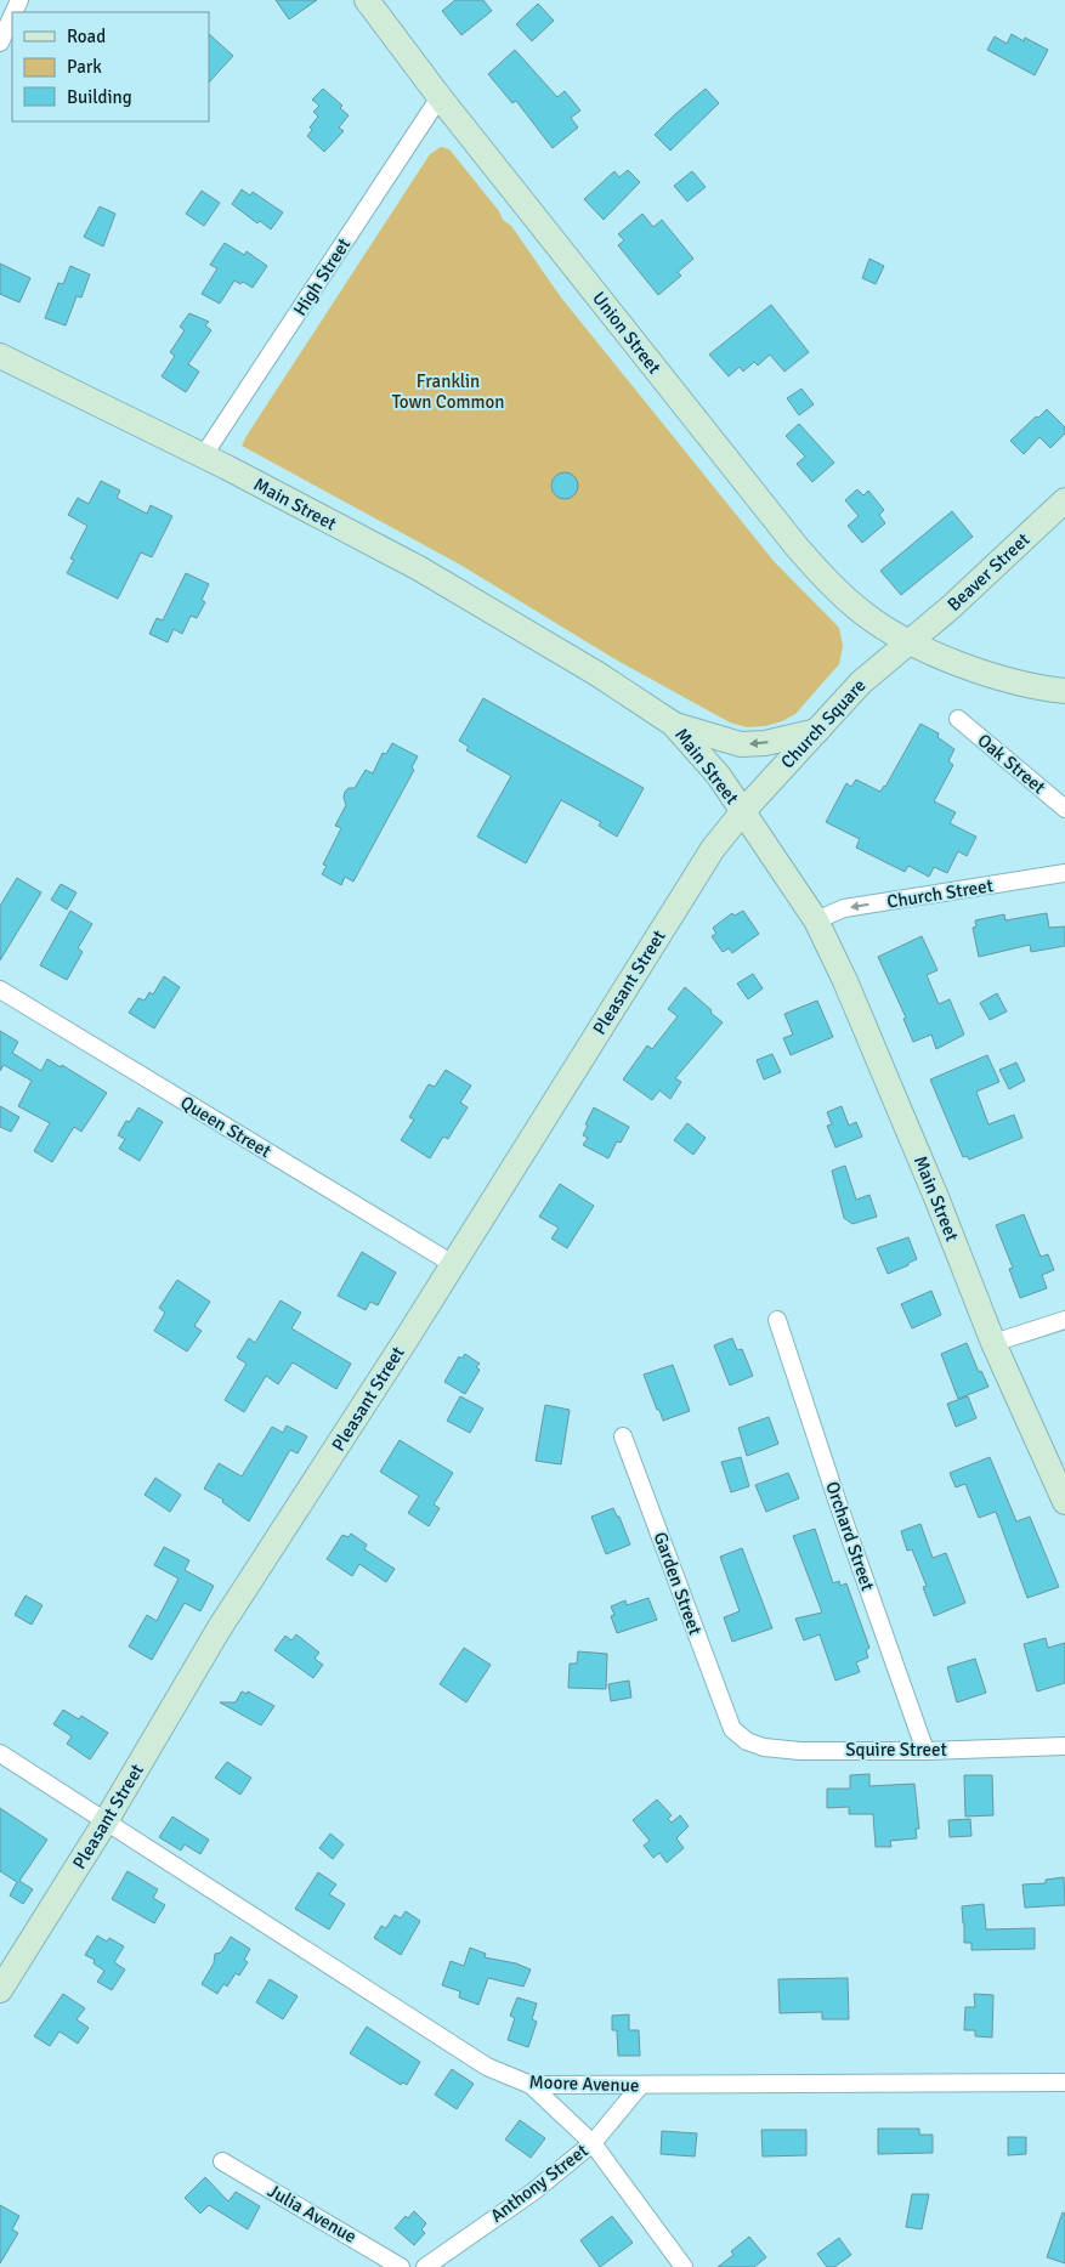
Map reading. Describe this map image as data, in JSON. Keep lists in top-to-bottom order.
{
  "streets": {
    "main road": [
      "Union Street",
      "Main Street",
      "Beaver Street",
      "Church Square",
      "Pleasant Street"
    ],
    "street": [
      "High Street",
      "Oak Street",
      "Church Street",
      "Queen Street",
      "Orchard Street",
      "Garden Street",
      "Squire Street",
      "Moore Avenue",
      "Anthony Street",
      "Julia Avenue"
    ]
  },
  "crossings": [
    ["High Street", "Union Street"],
    ["High Street", "Main Street"],
    ["Union Street", "Beaver Street"],
    ["Union Street", "Church Square"],
    ["Main Street", "Church Square"],
    ["Main Street", "Church Street"],
    ["Main Street", "Pleasant Street"],
    ["Beaver Street", "Church Square"],
    ["Church Square", "Pleasant Street"],
    ["Pleasant Street", "Queen Street"],
    ["Pleasant Street", "Moore Avenue"],
    ["Orchard Street", "Squire Street"],
    ["Garden Street", "Squire Street"],
    ["Moore Avenue", "Anthony Street"]
  ],
  "one_way": ["Church Street"],
  "parks": ["Franklin Town Common"],
  "legend": ["Road", "Park", "Building"]
}
